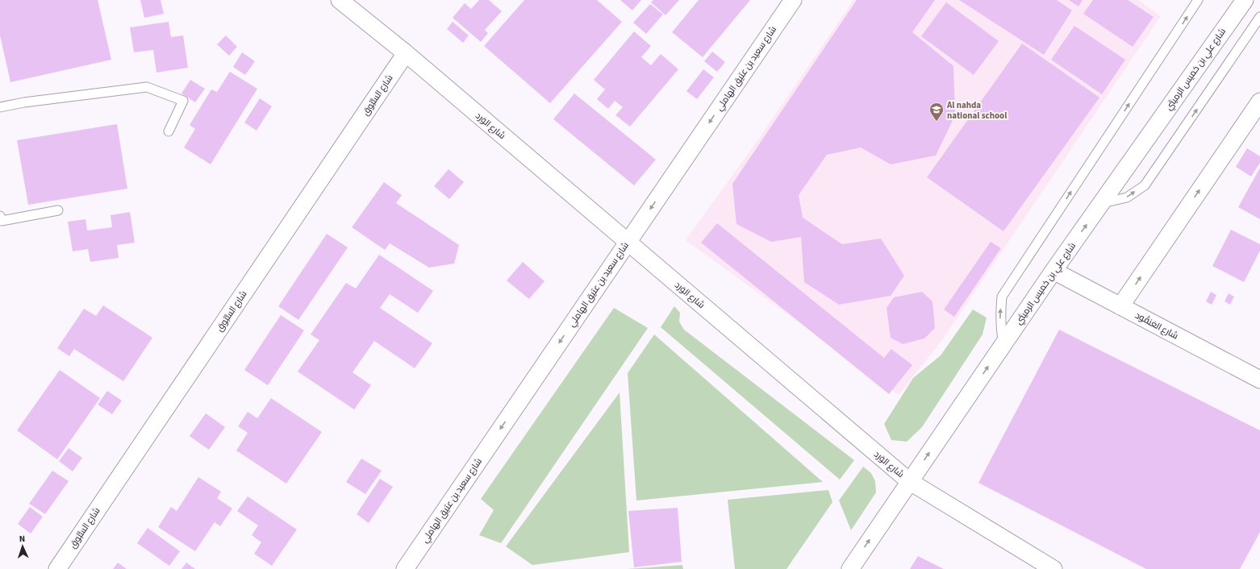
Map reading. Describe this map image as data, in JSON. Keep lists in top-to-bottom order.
{
  "streets": {
    "street": [
      "شارع سعيد بن عتيق الهاملي",
      "شارع علي بن خميس الرميثي",
      "شارع السُّبُوق",
      "شارع الوَرد",
      "شارع العَنقُود"
    ]
  },
  "crossings": [
    ["شارع سعيد بن عتيق الهاملي", "شارع الوَرد"],
    ["شارع علي بن خميس الرميثي", "شارع الوَرد"],
    ["شارع علي بن خميس الرميثي", "شارع العَنقُود"],
    ["شارع السُّبُوق", "شارع الوَرد"]
  ],
  "one_way": ["شارع سعيد بن عتيق الهاملي", "شارع علي بن خميس الرميثي"],
  "places": {
    "school or university": ["Al nahda national school"]
  },
  "north": "top"
}
